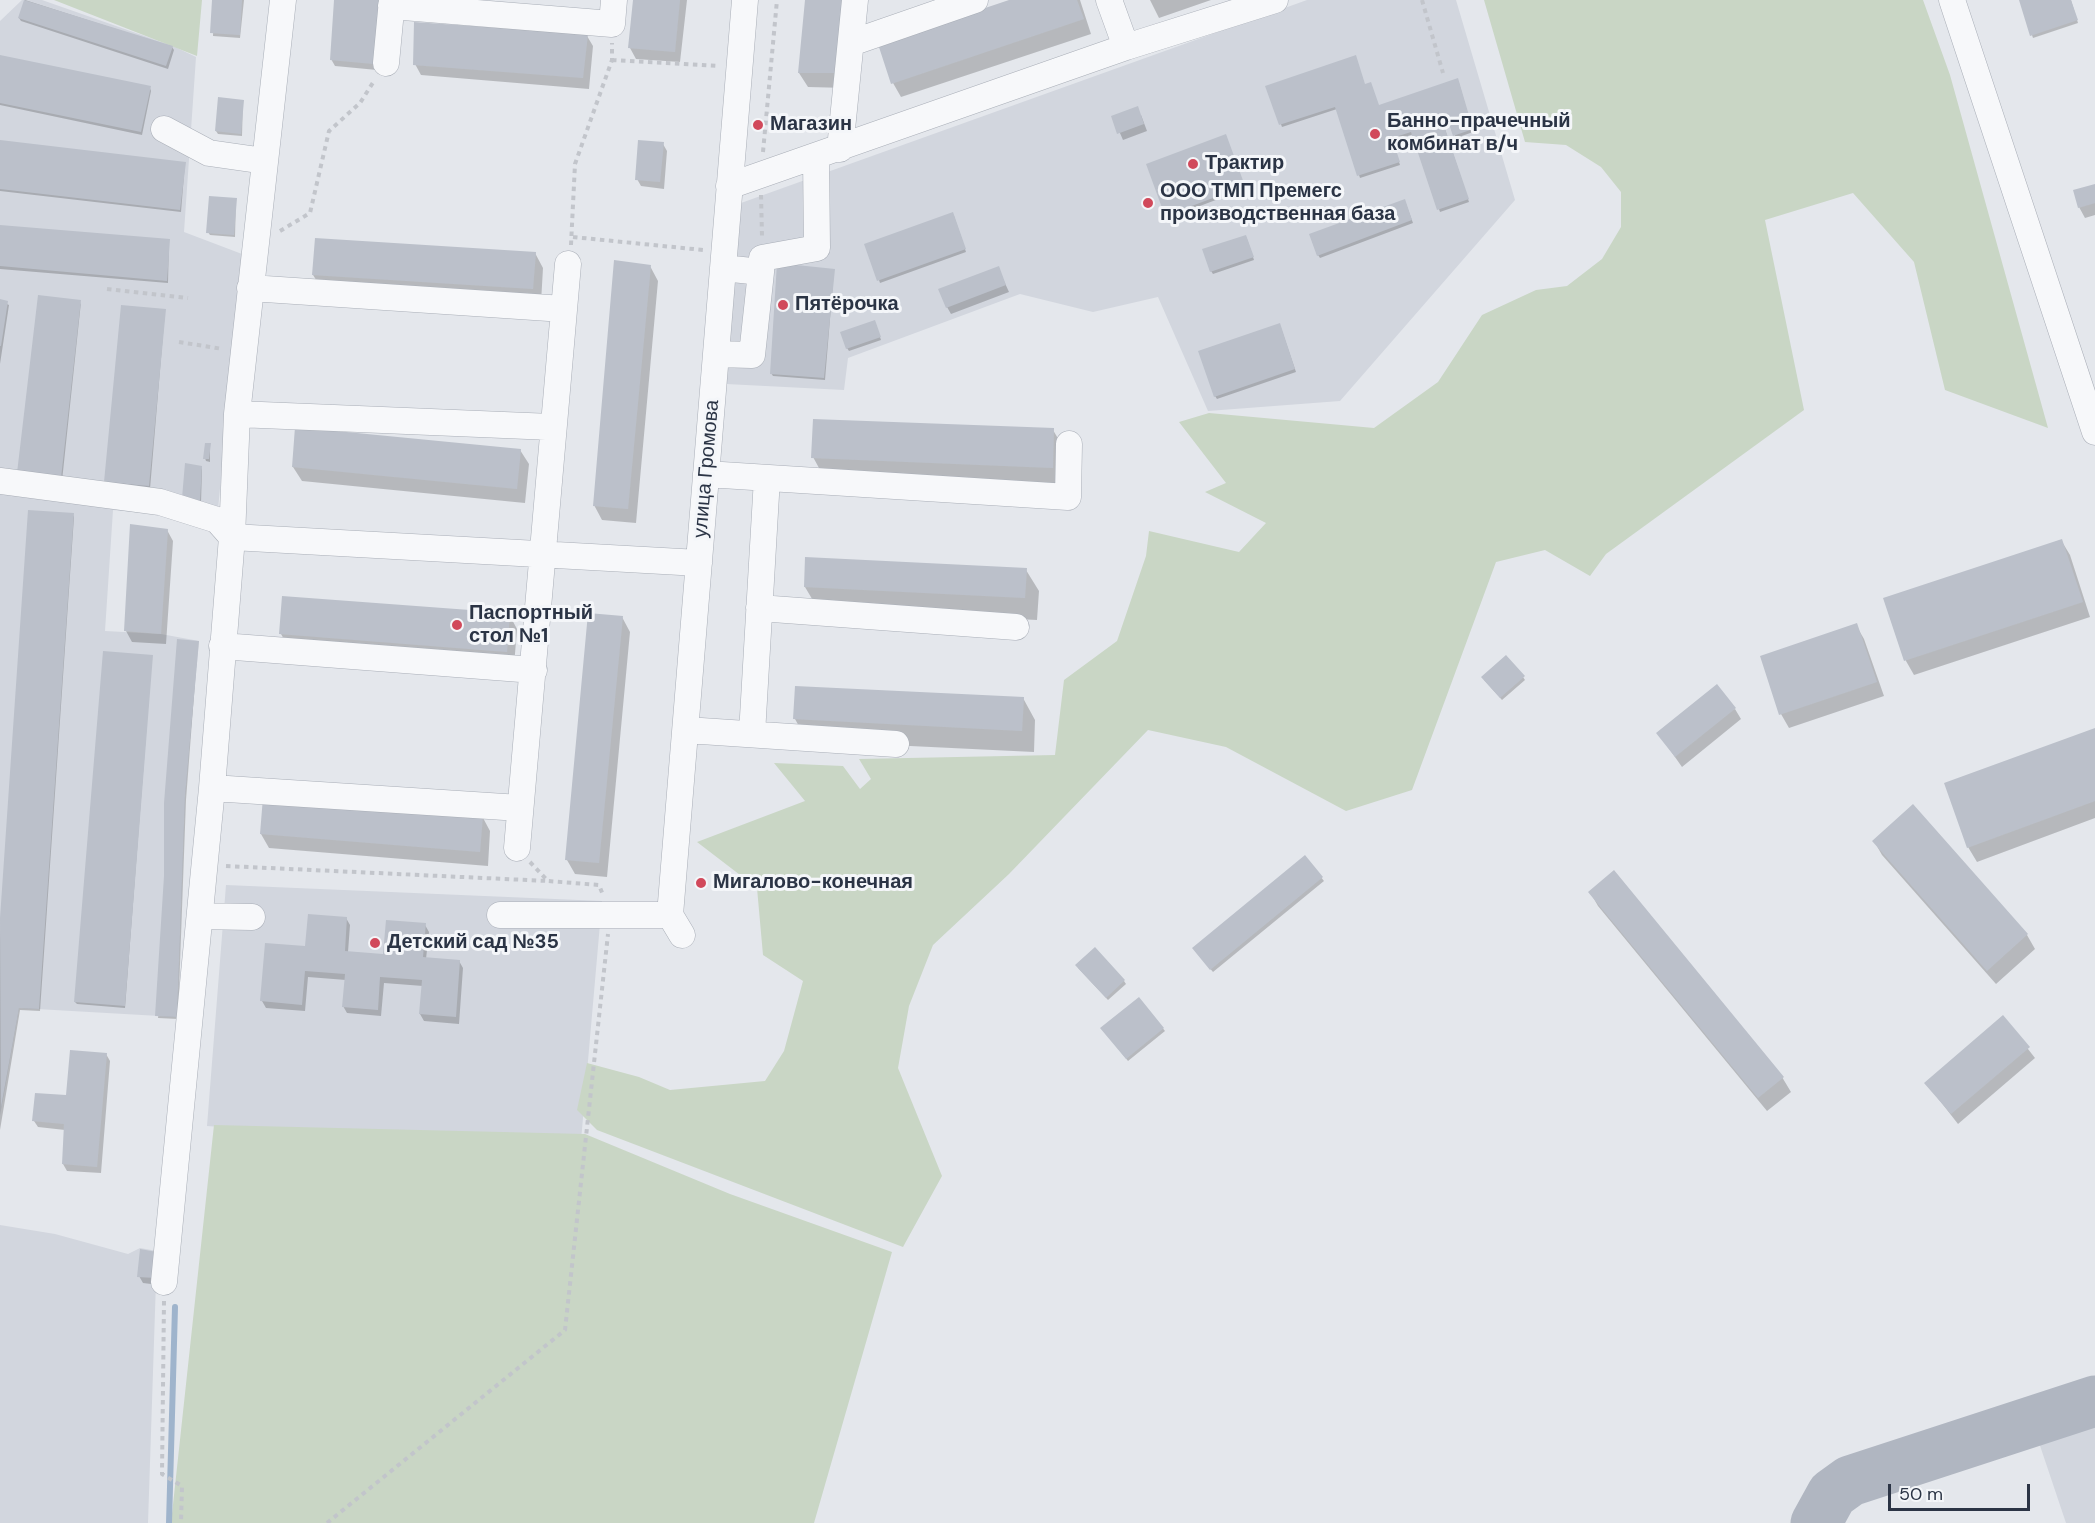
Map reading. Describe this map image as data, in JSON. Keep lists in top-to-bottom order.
{
  "streets": {
    "street": ["улица Громова"]
  },
  "places": [
    "Магазин",
    "Банно-прачечный комбинат в/ч",
    "Трактир",
    "ООО ТМП Премегс производственная база",
    "Пятёрочка",
    "Паспортный стол №1",
    "Мигалово-конечная",
    "Детский сад №35"
  ],
  "scale_bar": "50 m"
}
